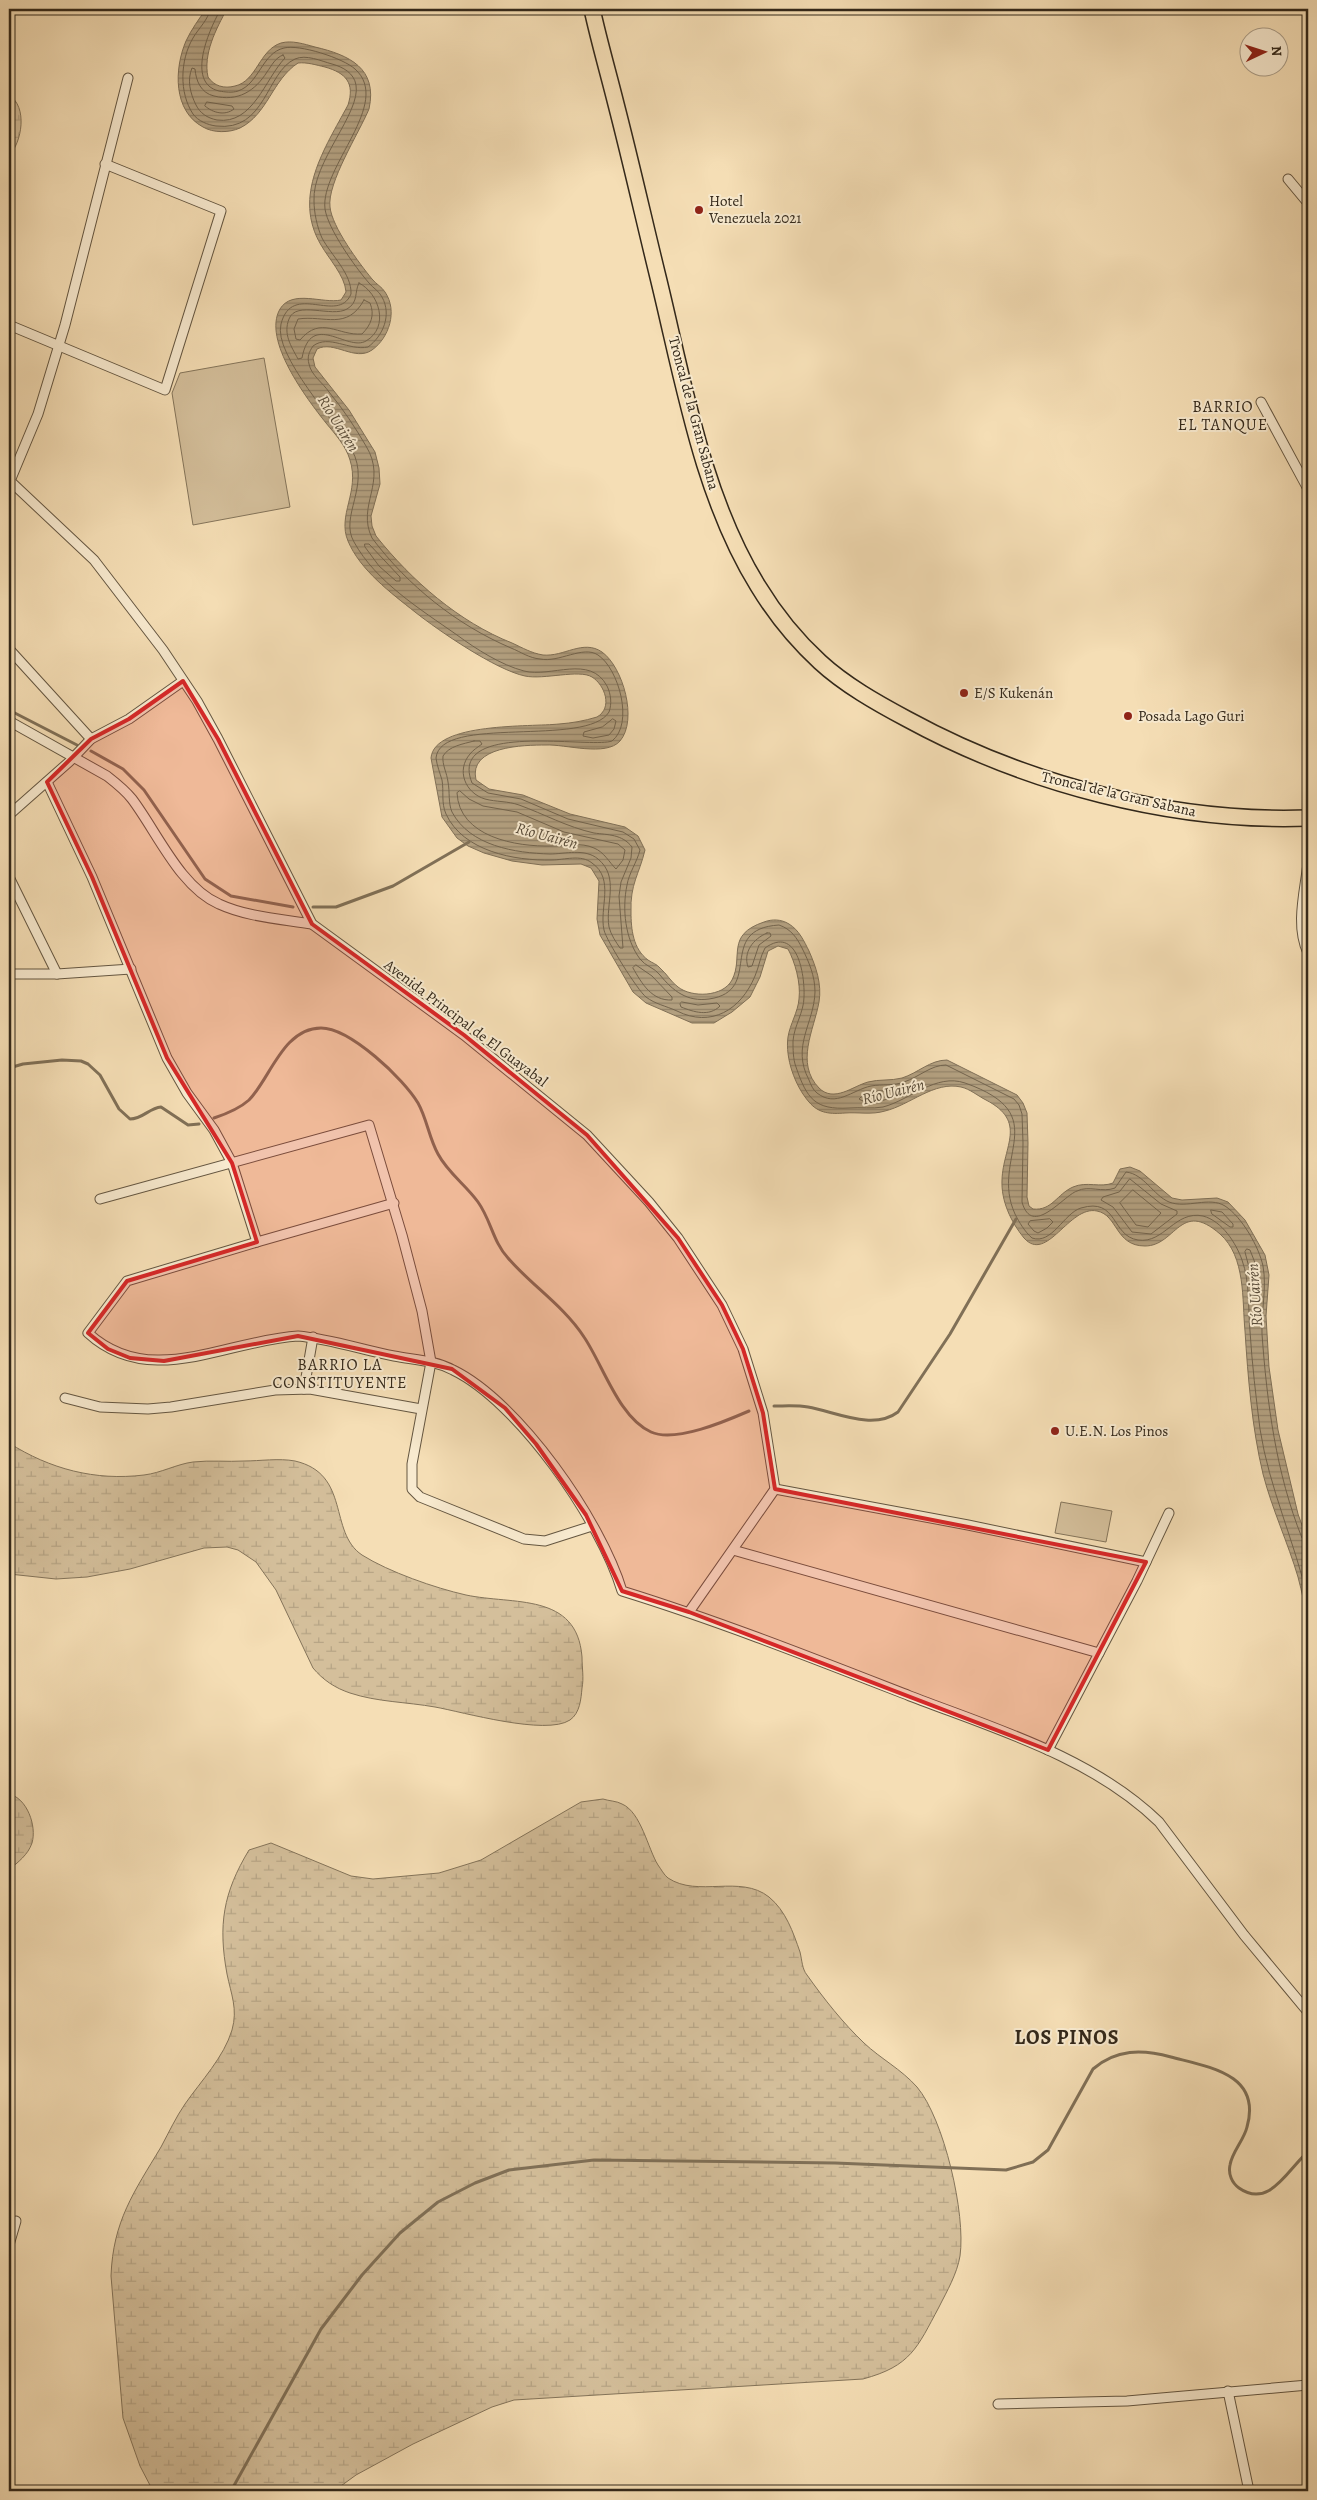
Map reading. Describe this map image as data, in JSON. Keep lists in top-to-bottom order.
{
  "streets": {
    "highway": ["Troncal de la Gran Sabana"],
    "street": ["Avenida Principal de El Guayabal"]
  },
  "districts": ["BARRIO EL TANQUE", "BARRIO LA CONSTITUYENTE", "LOS PINOS"],
  "water": ["Río Uairén"],
  "places": [
    "Hotel Venezuela 2021",
    "E/S Kukenán",
    "Posada Lago Guri",
    "U.E.N. Los Pinos"
  ],
  "north": "right"
}
